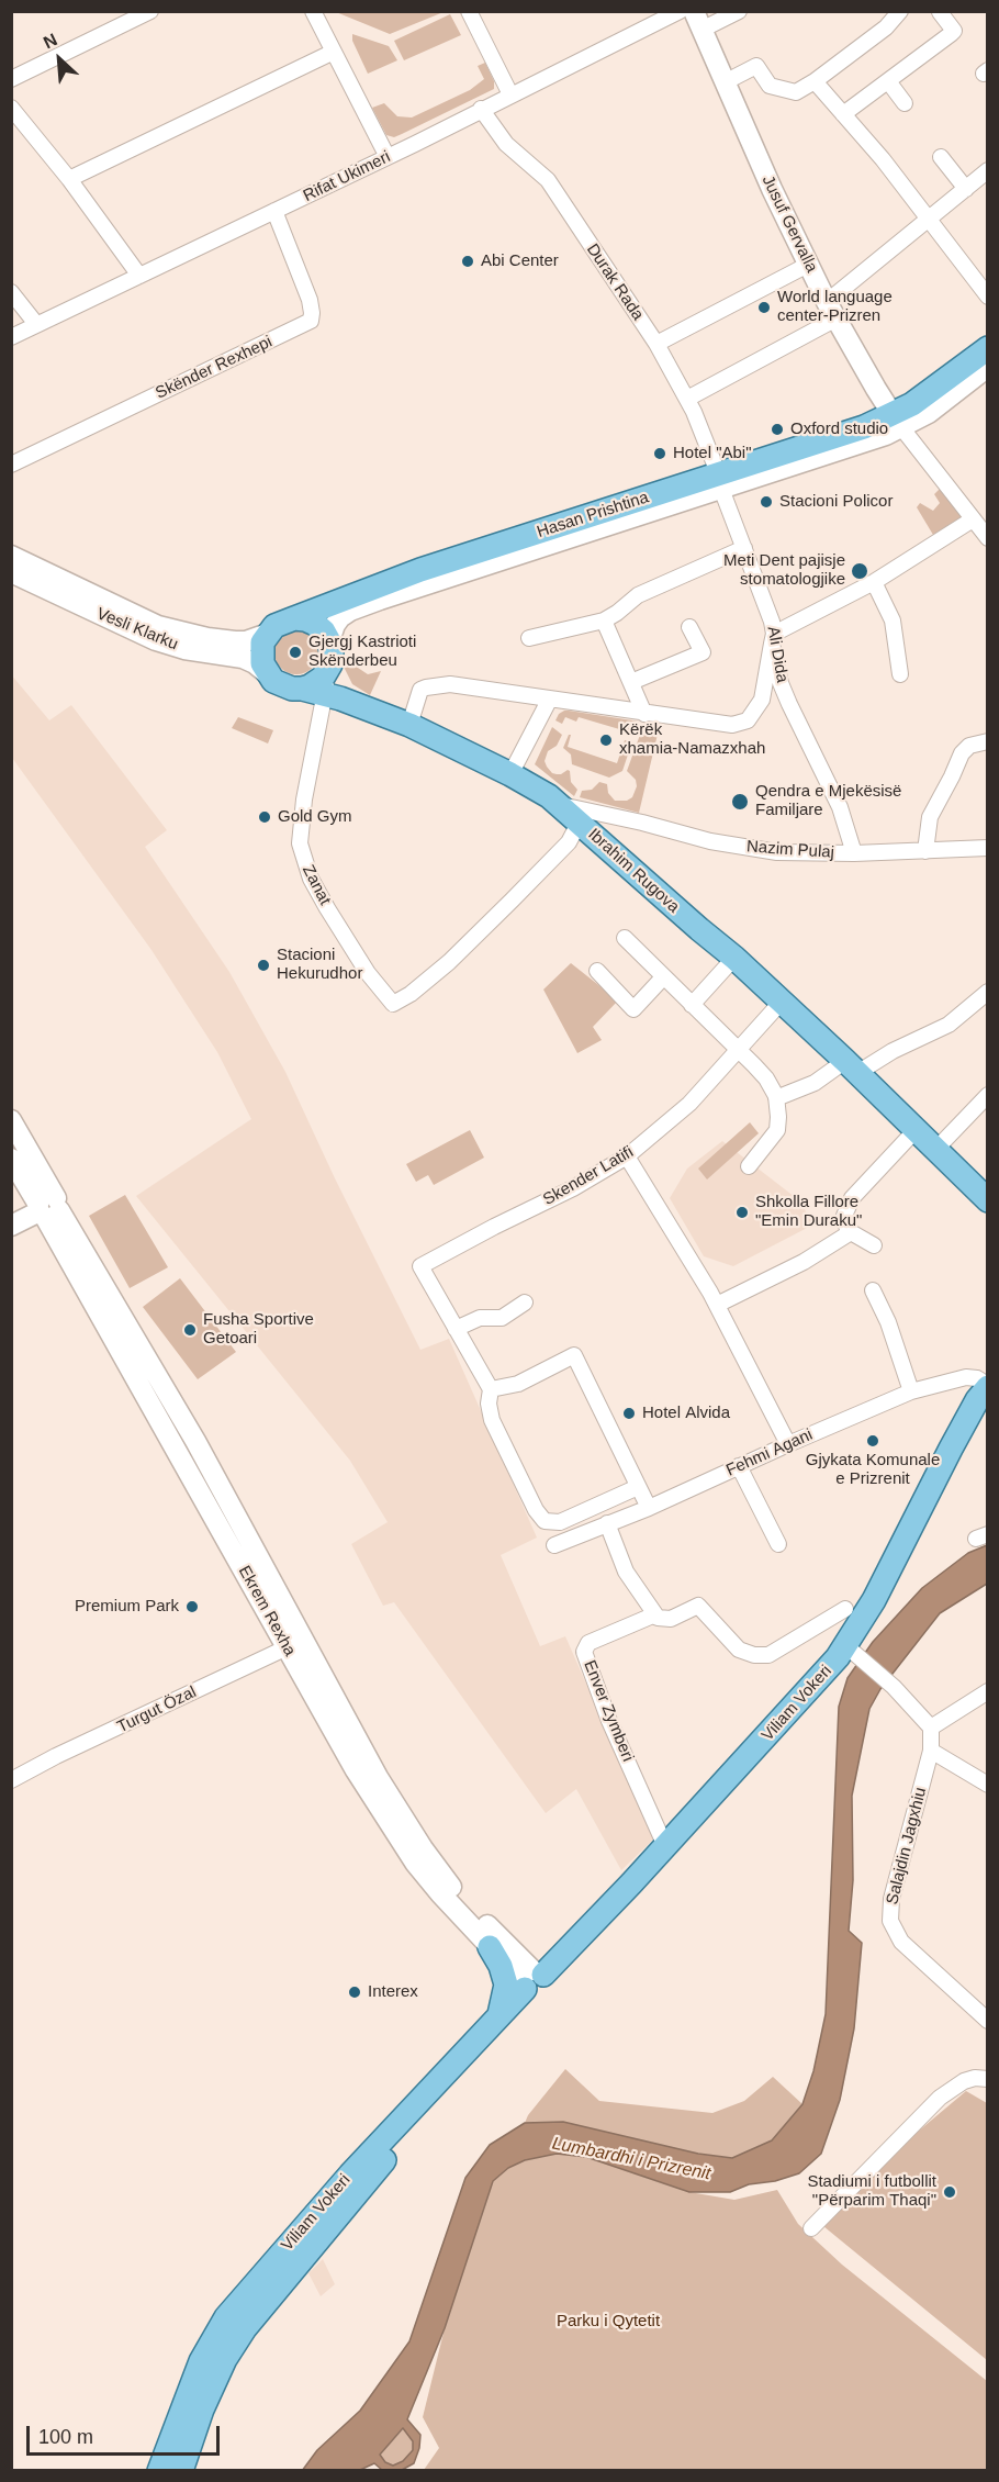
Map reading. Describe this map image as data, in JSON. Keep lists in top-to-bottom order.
{
  "streets": {
    "main road": ["Hasan Prishtina", "Ibrahim Rugova", "Viliam Vokeri"],
    "street": [
      "Rifat Ukimeri",
      "Jusuf Gervalla",
      "Durak Rada",
      "Skënder Rexhepi",
      "Vesli Klarku",
      "Ali Dida",
      "Nazim Pulaj",
      "Zanat",
      "Skender Latifi",
      "Fehmi Agani",
      "Ekrem Rexha",
      "Turgut Özal",
      "Enver Zymberi",
      "Salajdin Jagxhiu"
    ]
  },
  "crossings": [
    ["Rifat Ukimeri", "Durak Rada"],
    ["Rifat Ukimeri", "Skënder Rexhepi"],
    ["Jusuf Gervalla", "Hasan Prishtina"],
    ["Durak Rada", "Hasan Prishtina"],
    ["Durak Rada", "Ali Dida"],
    ["Hasan Prishtina", "Vesli Klarku"],
    ["Hasan Prishtina", "Ali Dida"],
    ["Hasan Prishtina", "Ibrahim Rugova"],
    ["Hasan Prishtina", "Zanat"],
    ["Vesli Klarku", "Ibrahim Rugova"],
    ["Vesli Klarku", "Zanat"],
    ["Ali Dida", "Nazim Pulaj"],
    ["Nazim Pulaj", "Ibrahim Rugova"],
    ["Ibrahim Rugova", "Zanat"],
    ["Ibrahim Rugova", "Skender Latifi"],
    ["Fehmi Agani", "Viliam Vokeri"],
    ["Ekrem Rexha", "Viliam Vokeri"],
    ["Ekrem Rexha", "Turgut Özal"],
    ["Viliam Vokeri", "Enver Zymberi"]
  ],
  "water": ["Lumbardhi i Prizrenit"],
  "parks": ["Parku i Qytetit"],
  "places": [
    "Abi Center",
    "World language center-Prizren",
    "Oxford studio",
    "Hotel \"Abi\"",
    "Stacioni Policor",
    "Meti Dent pajisje stomatologjike",
    "Gjergj Kastrioti Skënderbeu",
    "Kërëk xhamia-Namazxhah",
    "Qendra e Mjekësisë Familjare",
    "Gold Gym",
    "Stacioni Hekurudhor",
    "Shkolla Fillore \"Emin Duraku\"",
    "Fusha Sportive Getoari",
    "Hotel Alvida",
    "Gjykata Komunale e Prizrenit",
    "Premium Park",
    "Interex",
    "Stadiumi i futbollit \"Përparim Thaqi\""
  ],
  "scale_bar": "100 m",
  "north": "top left"
}
